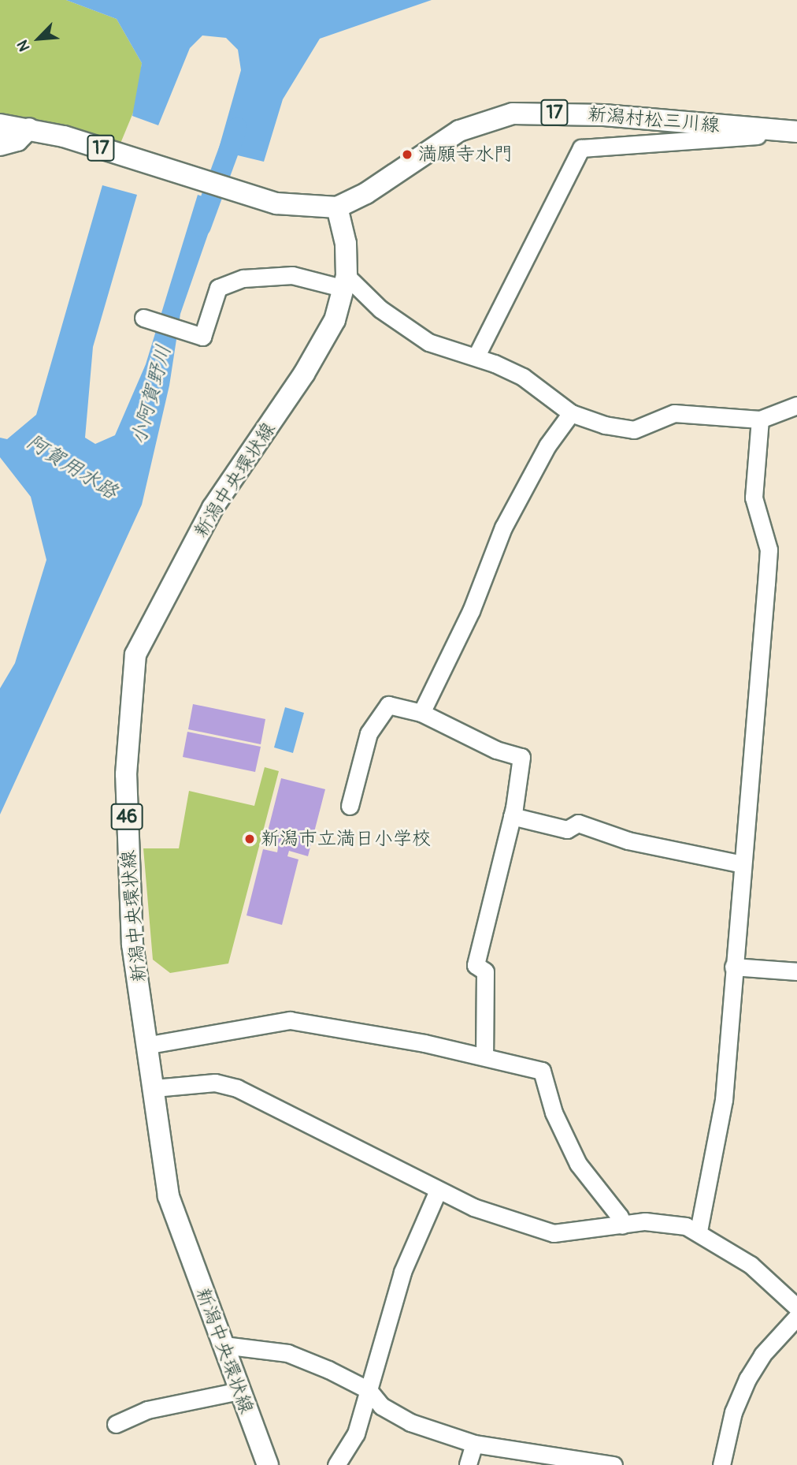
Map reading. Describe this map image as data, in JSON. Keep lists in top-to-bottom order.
{
  "streets": {
    "main road": [
      "17",
      "新潟村松三川線",
      "新潟中央環状線",
      "46"
    ]
  },
  "crossings": [
    ["17", "新潟村松三川線"],
    ["17", "新潟中央環状線"],
    ["新潟村松三川線", "新潟中央環状線"]
  ],
  "water": ["小阿賀野川", "阿賀用水路"],
  "places": ["満願寺水門", "新潟市立満日小学校"],
  "north": "bottom left"
}
